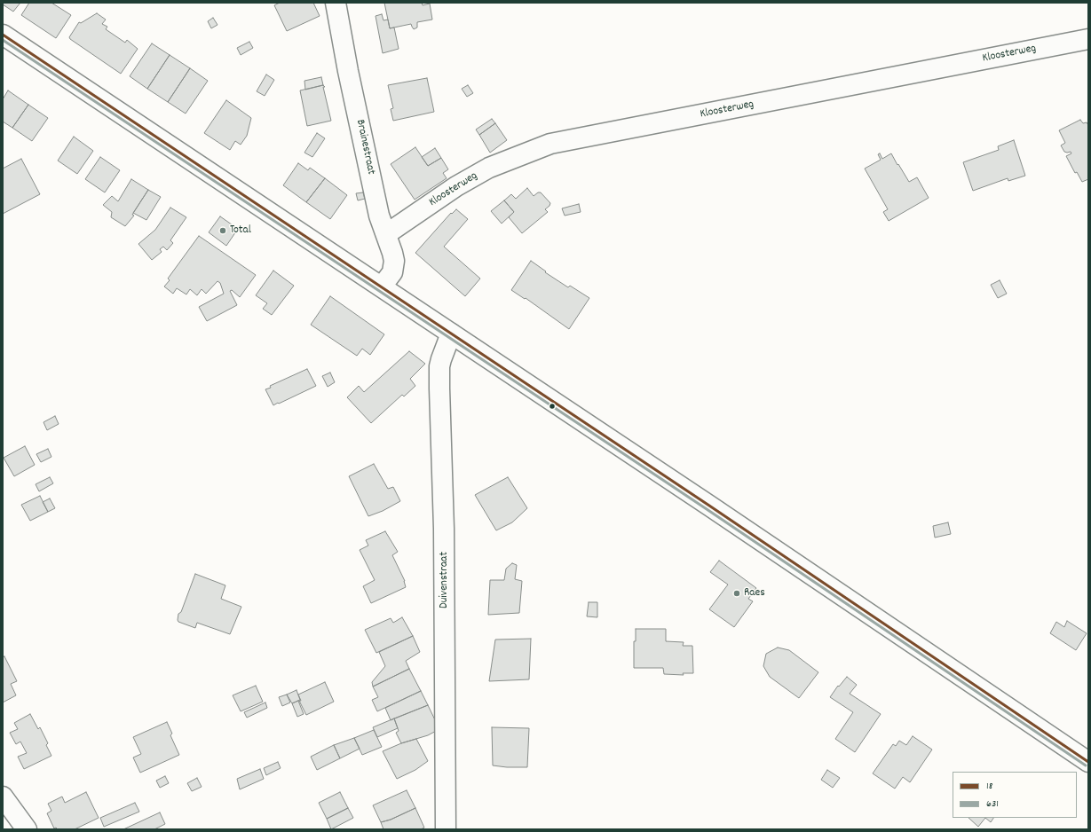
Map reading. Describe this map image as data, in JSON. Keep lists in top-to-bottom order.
{
  "streets": {
    "street": ["Kloosterweg", "Brainestraat", "Duivenstraat"]
  },
  "crossings": [
    ["Kloosterweg", "Brainestraat"]
  ],
  "places": ["Total", "Raes"],
  "lines": ["transit line 18", "transit line 631"],
  "legend": ["18", "631"]
}
